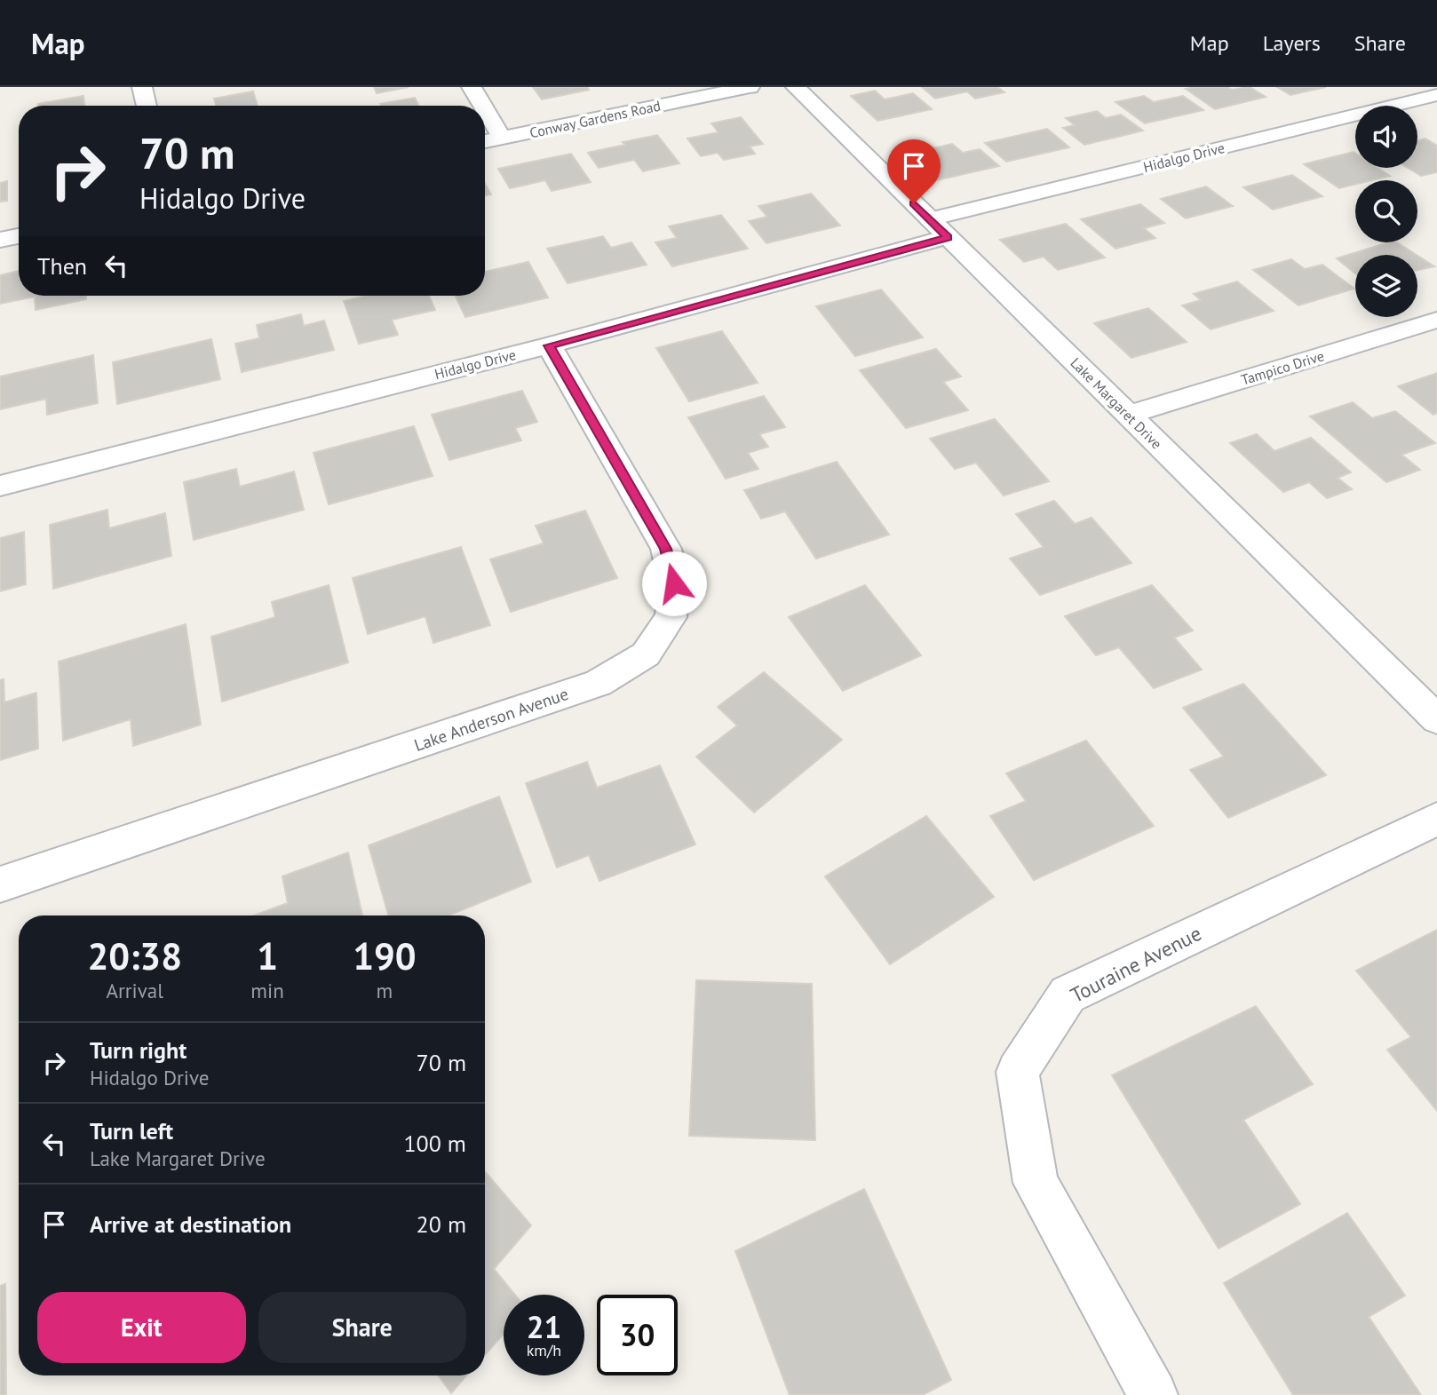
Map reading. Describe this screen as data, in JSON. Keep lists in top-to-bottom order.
{
  "streets": {
    "street": [
      "Conway Gardens Road",
      "Hidalgo Drive",
      "Tampico Drive",
      "Lake Margaret Drive",
      "Lake Anderson Avenue",
      "Touraine Avenue"
    ]
  },
  "crossings": [
    ["Hidalgo Drive", "Lake Margaret Drive"],
    ["Hidalgo Drive", "Lake Anderson Avenue"],
    ["Tampico Drive", "Lake Margaret Drive"]
  ],
  "page": {
    "header": "Map",
    "nav": ["Map", "Layers", "Share"],
    "turn": ["70 m", "Hidalgo Drive"],
    "then": "Then",
    "eta": [
      "20:38",
      "Arrival",
      "1",
      "min",
      "190",
      "m"
    ],
    "list": [
      {
        "name": "Turn right",
        "note": "Hidalgo Drive",
        "value": "70 m"
      },
      {
        "name": "Turn left",
        "note": "Lake Margaret Drive",
        "value": "100 m"
      },
      {
        "name": "Arrive at destination",
        "value": "20 m"
      }
    ],
    "buttons": ["Exit", "Share"],
    "speed": "21 km/h",
    "limit": "30"
  }
}
